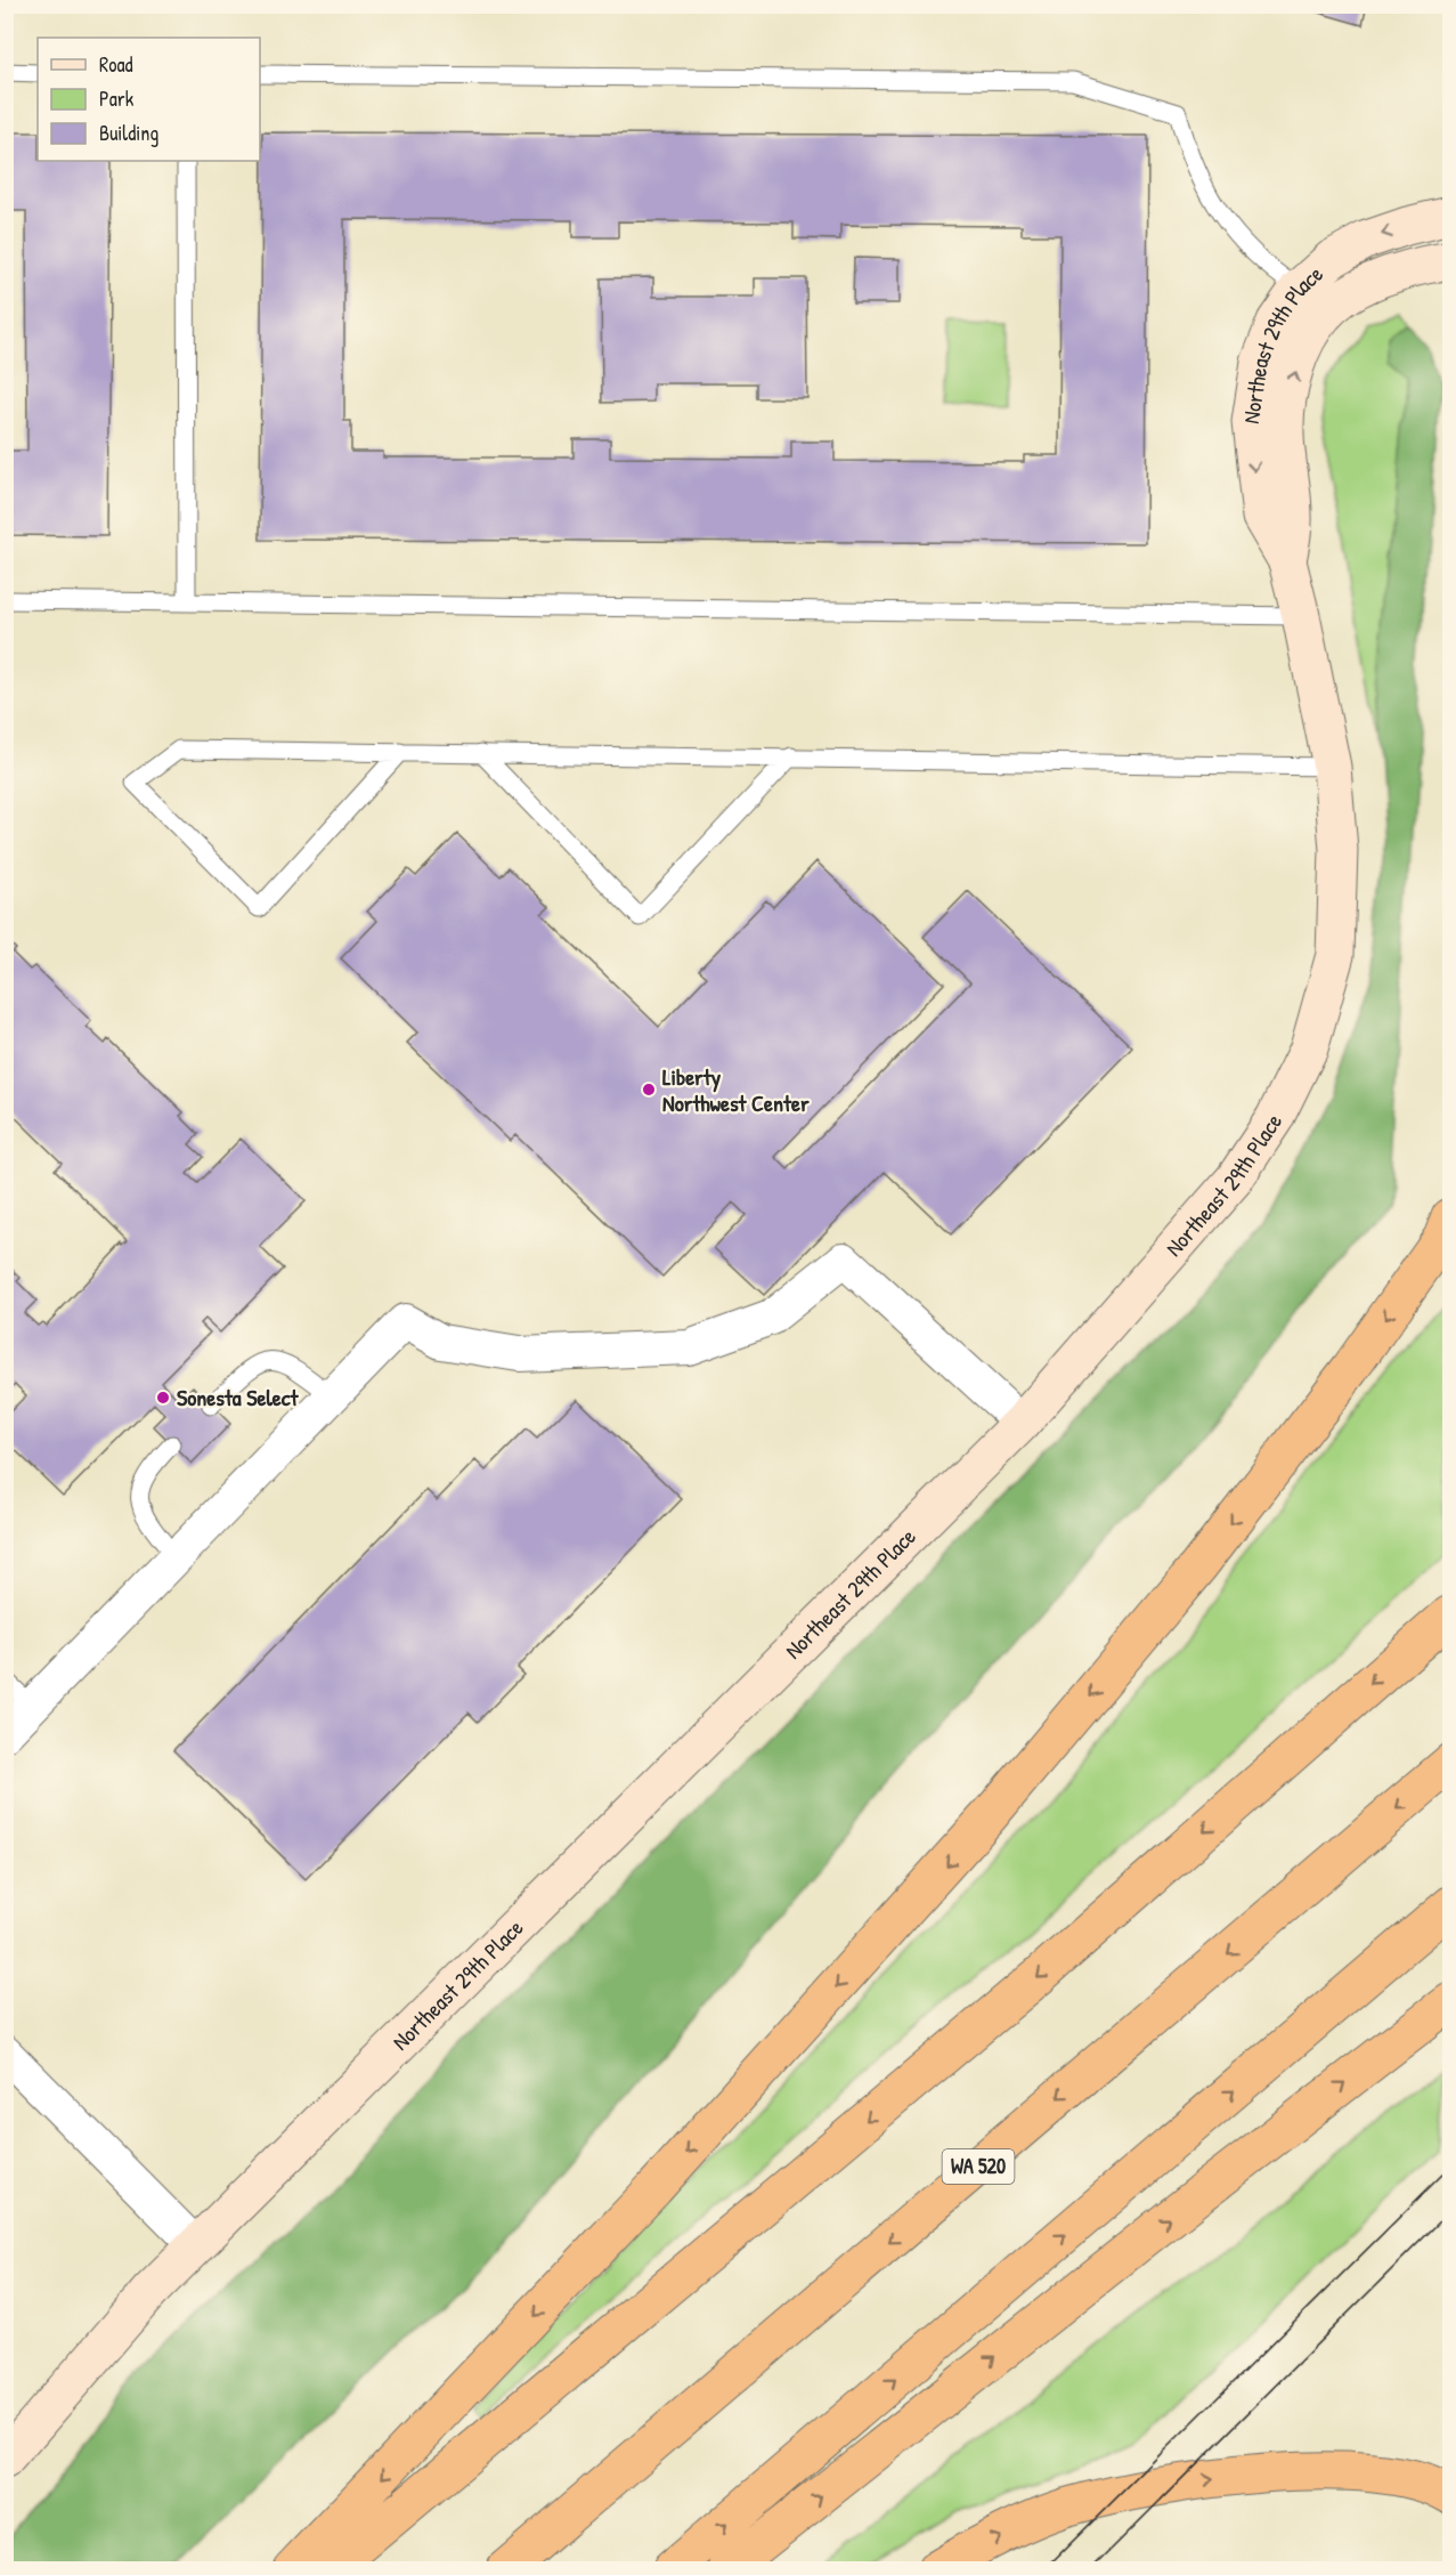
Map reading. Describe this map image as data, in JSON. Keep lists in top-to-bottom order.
{
  "streets": {
    "highway": ["WA 520"],
    "street": ["Northeast 29th Place"]
  },
  "places": ["Liberty Northwest Center", "Sonesta Select"],
  "legend": ["Road", "Park", "Building"]
}
